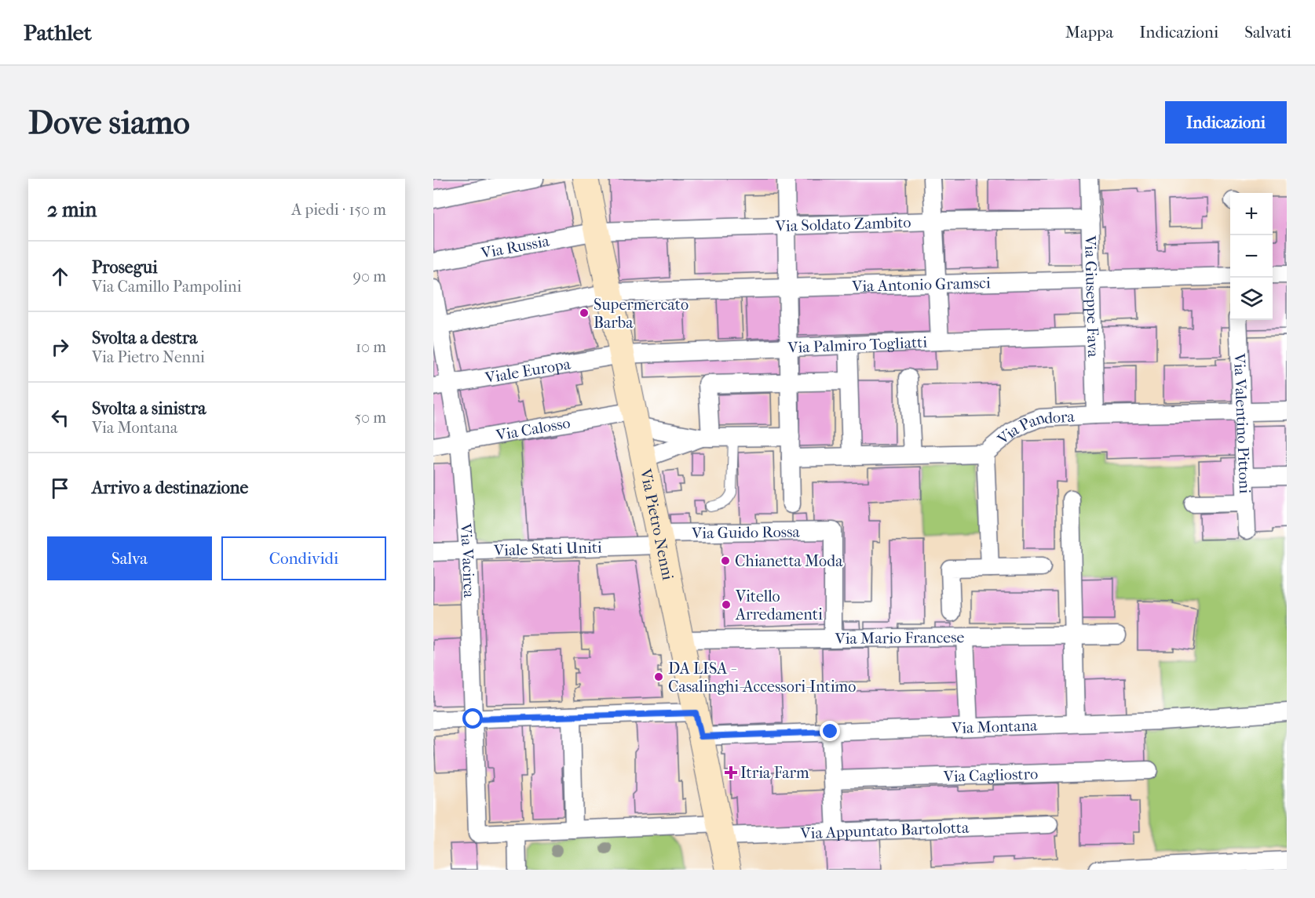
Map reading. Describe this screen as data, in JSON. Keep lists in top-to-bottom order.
{
  "streets": {
    "main road": ["Via Pietro Nenni"],
    "street": [
      "Via Soldato Zambito",
      "Via Russia",
      "Via Antonio Gramsci",
      "Via Giuseppe Fava",
      "Via Palmiro Togliatti",
      "Viale Europa",
      "Via Valentino Pittoni",
      "Via Calosso",
      "Via Pandora",
      "Via Guido Rossa",
      "Viale Stati Uniti",
      "Via Vacirca",
      "Via Mario Francese",
      "Via Montana",
      "Via Cagliostro",
      "Via Appuntato Bartolotta"
    ]
  },
  "crossings": [
    ["Via Soldato Zambito", "Via Russia"],
    ["Via Soldato Zambito", "Via Giuseppe Fava"],
    ["Via Soldato Zambito", "Via Pietro Nenni"],
    ["Via Russia", "Via Pietro Nenni"],
    ["Via Antonio Gramsci", "Via Giuseppe Fava"],
    ["Via Antonio Gramsci", "Via Pietro Nenni"],
    ["Via Antonio Gramsci", "Via Vacirca"],
    ["Via Giuseppe Fava", "Via Palmiro Togliatti"],
    ["Via Giuseppe Fava", "Via Pandora"],
    ["Via Palmiro Togliatti", "Viale Europa"],
    ["Via Palmiro Togliatti", "Via Pietro Nenni"],
    ["Viale Europa", "Via Pietro Nenni"],
    ["Viale Europa", "Via Vacirca"],
    ["Via Valentino Pittoni", "Via Pandora"],
    ["Via Calosso", "Via Pietro Nenni"],
    ["Via Calosso", "Via Vacirca"],
    ["Via Pietro Nenni", "Via Guido Rossa"],
    ["Via Pietro Nenni", "Viale Stati Uniti"],
    ["Via Pietro Nenni", "Via Mario Francese"],
    ["Via Pietro Nenni", "Via Montana"],
    ["Via Pietro Nenni", "Via Appuntato Bartolotta"],
    ["Via Guido Rossa", "Viale Stati Uniti"],
    ["Via Guido Rossa", "Via Mario Francese"],
    ["Viale Stati Uniti", "Via Vacirca"],
    ["Via Vacirca", "Via Appuntato Bartolotta"]
  ],
  "places": {
    "other": [
      "Supermercato Barba",
      "Chianetta Moda",
      "Vitello Arredamenti",
      "DA LISA - Casalinghi-Accessori-Intimo"
    ],
    "health": ["Itria Farm"]
  },
  "page": {
    "header": "Pathlet",
    "nav": ["Mappa", "Indicazioni", "Salvati"],
    "buttons": [
      "Indicazioni",
      ["Salva", "Condividi"]
    ],
    "title": "Dove siamo",
    "heading": ["2 min", "A piedi · 150 m"],
    "map_buttons": ["+", "−"],
    "list": [
      ["Prosegui", "Via Camillo Pampolini", "90 m"],
      ["Svolta a destra", "Via Pietro Nenni", "10 m"],
      ["Svolta a sinistra", "Via Montana", "50 m"],
      "Arrivo a destinazione"
    ]
  }
}
